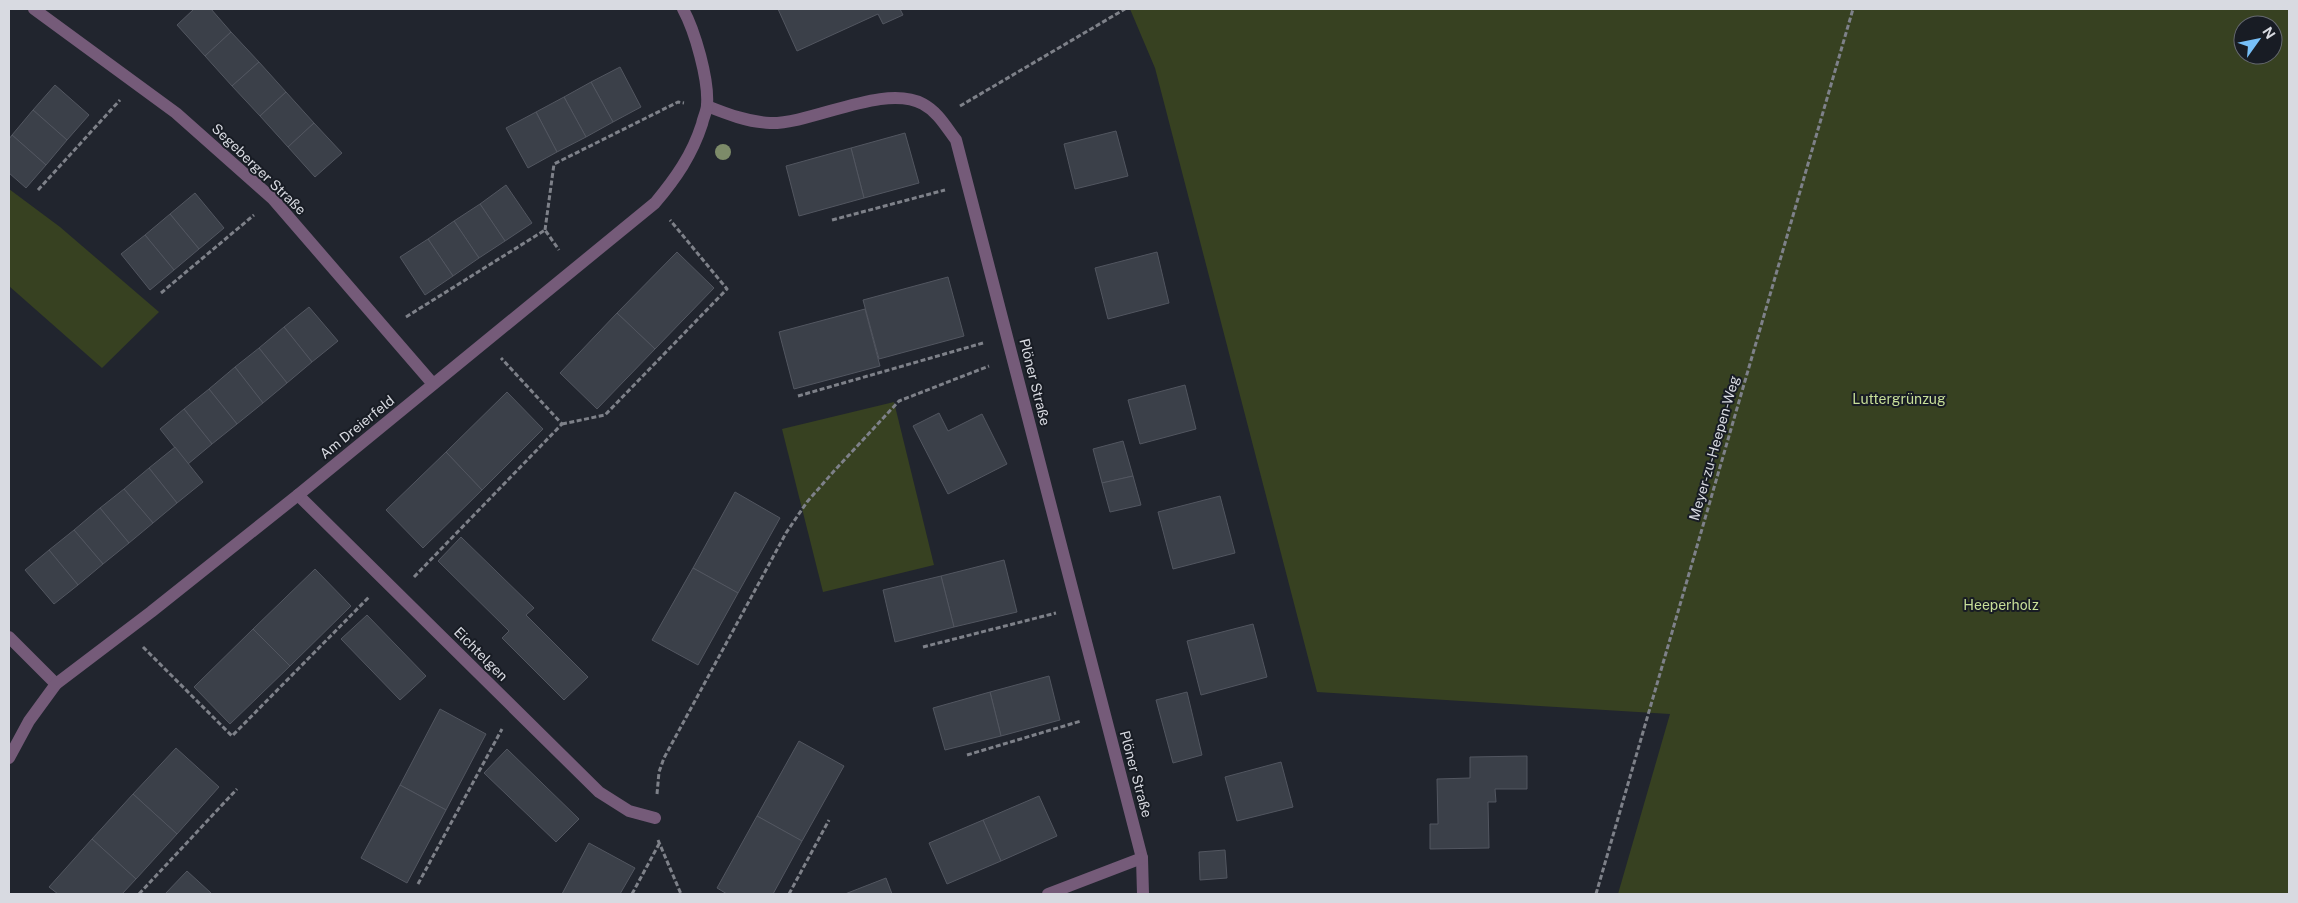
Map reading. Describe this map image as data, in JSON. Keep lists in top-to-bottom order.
{
  "streets": {
    "street": [
      "Segeberger Straße",
      "Plöner Straße",
      "Am Dreierfeld",
      "Eichtelgen"
    ],
    "path": ["Meyer-zu-Heepen-Weg"]
  },
  "crossings": [
    ["Segeberger Straße", "Am Dreierfeld"],
    ["Plöner Straße", "Am Dreierfeld"],
    ["Am Dreierfeld", "Eichtelgen"]
  ],
  "parks": ["Luttergrünzug", "Heeperholz"],
  "north": "top right"
}
